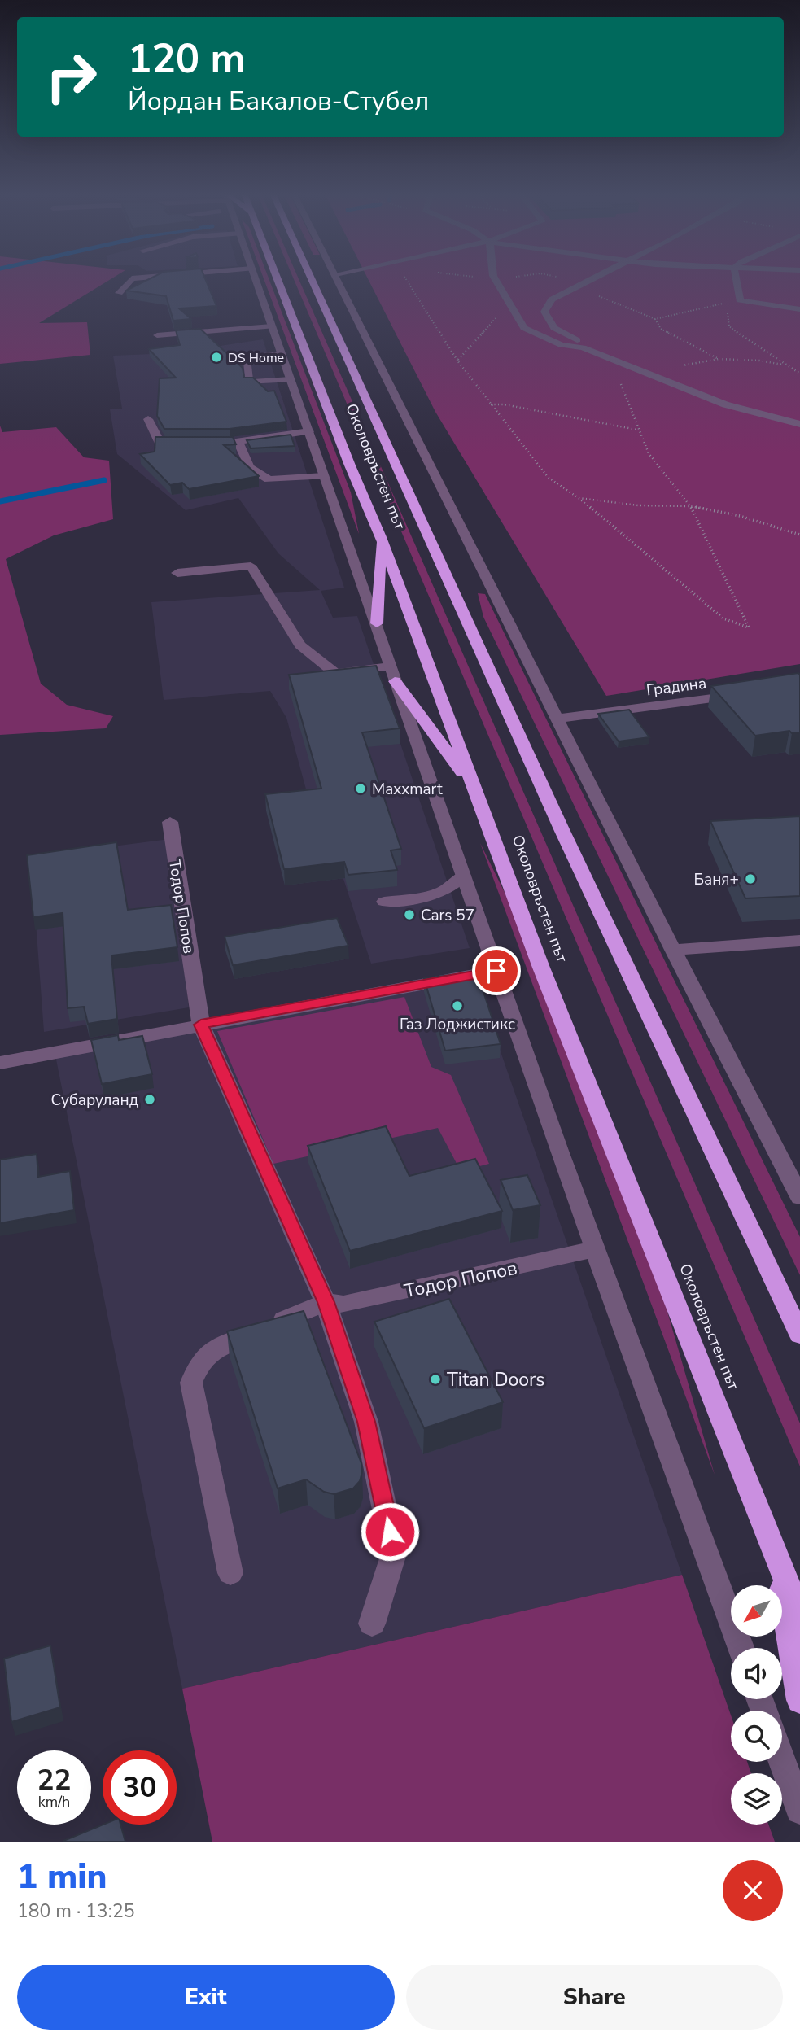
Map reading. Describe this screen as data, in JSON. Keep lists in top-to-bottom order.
{
  "streets": {
    "highway": ["Околовръстен път"],
    "street": ["Градина", "Тодор Попов"]
  },
  "places": [
    "DS Home",
    "Maxxmart",
    "Баня+",
    "Cars 57",
    "Газ Лоджистикс",
    "Субаруланд",
    "Titan Doors"
  ],
  "north": "bottom left",
  "page": {
    "turn": ["120 m", "Йордан Бакалов-Стубел"],
    "speed": "22 km/h",
    "limit": "30",
    "heading": ["1 min", "180 m · 13:25"],
    "buttons": ["Exit", "Share"]
  }
}
